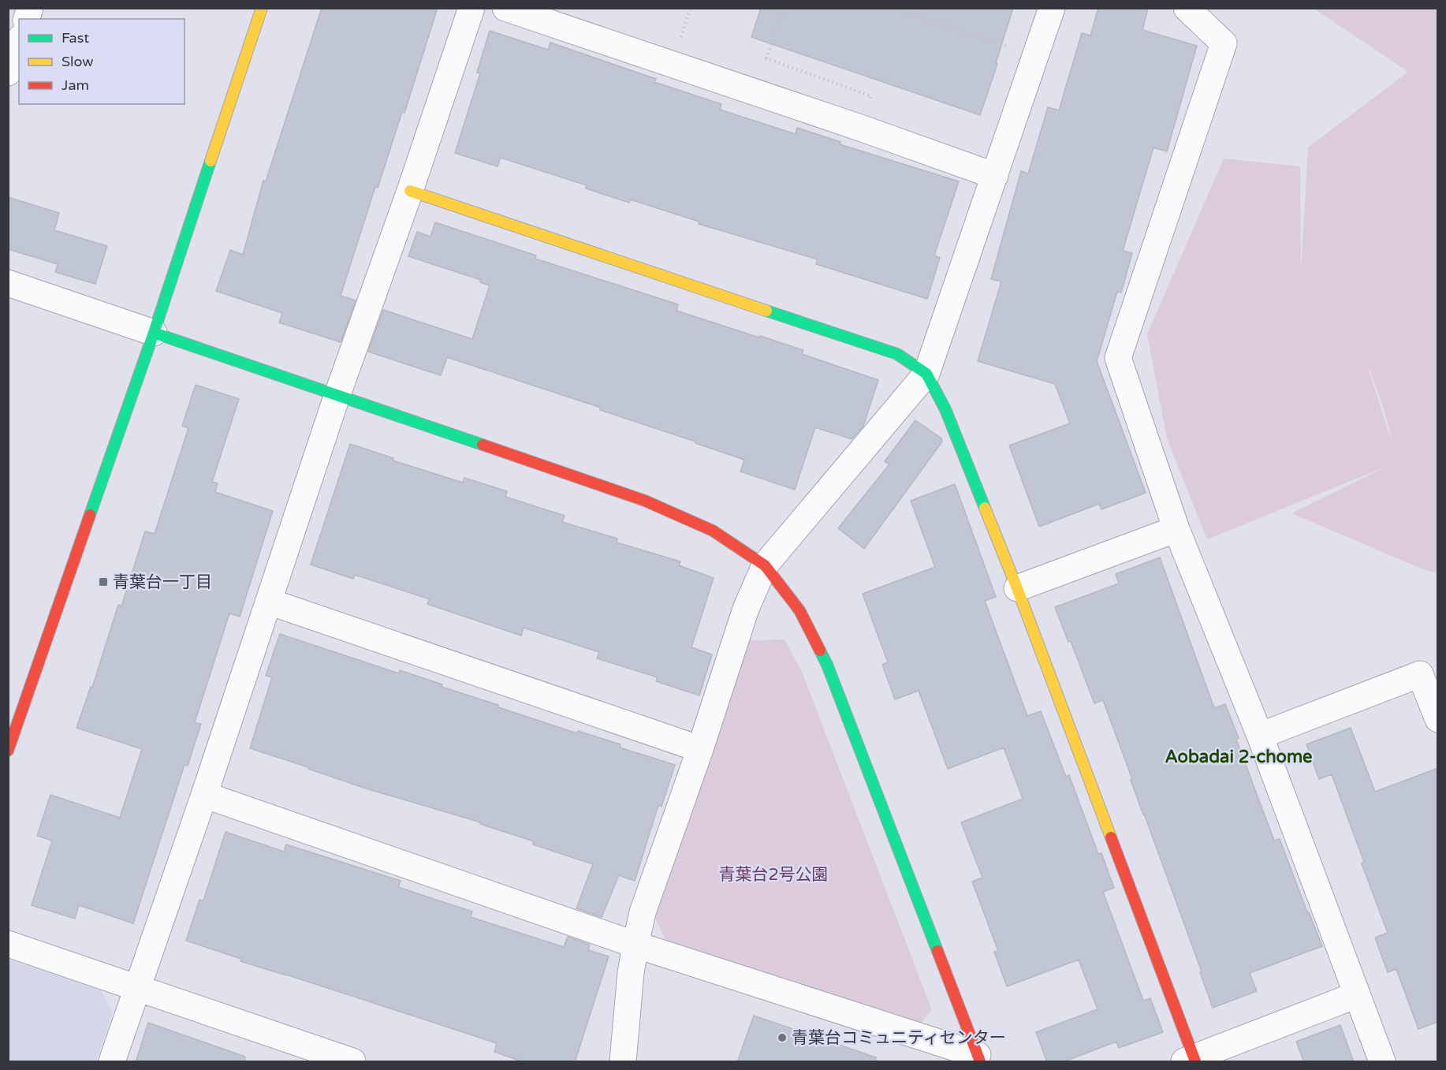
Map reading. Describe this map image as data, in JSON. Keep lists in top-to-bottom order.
{
  "districts": ["Aobadai 2-chome"],
  "parks": ["青葉台2号公園"],
  "places": {
    "transit": ["青葉台一丁目"],
    "other": ["青葉台コミュニティセンター"]
  },
  "legend": ["Fast", "Slow", "Jam"]
}
